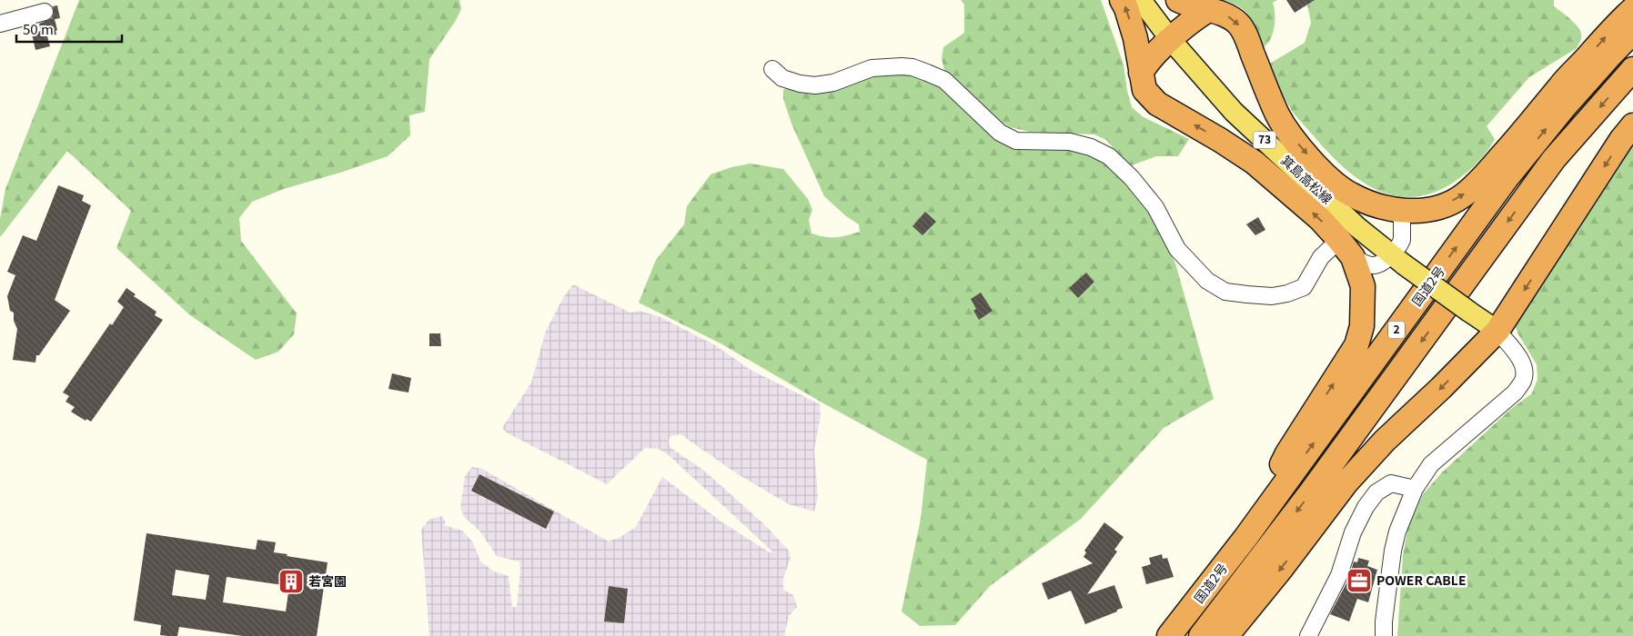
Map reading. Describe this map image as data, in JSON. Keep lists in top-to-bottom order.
{
  "streets": {
    "highway": ["国道2号", "2"],
    "main road": ["73", "箕島高松線"]
  },
  "places": {
    "office": ["POWER CABLE"],
    "building": ["若宮園"]
  },
  "scale_bar": "50 m"
}
